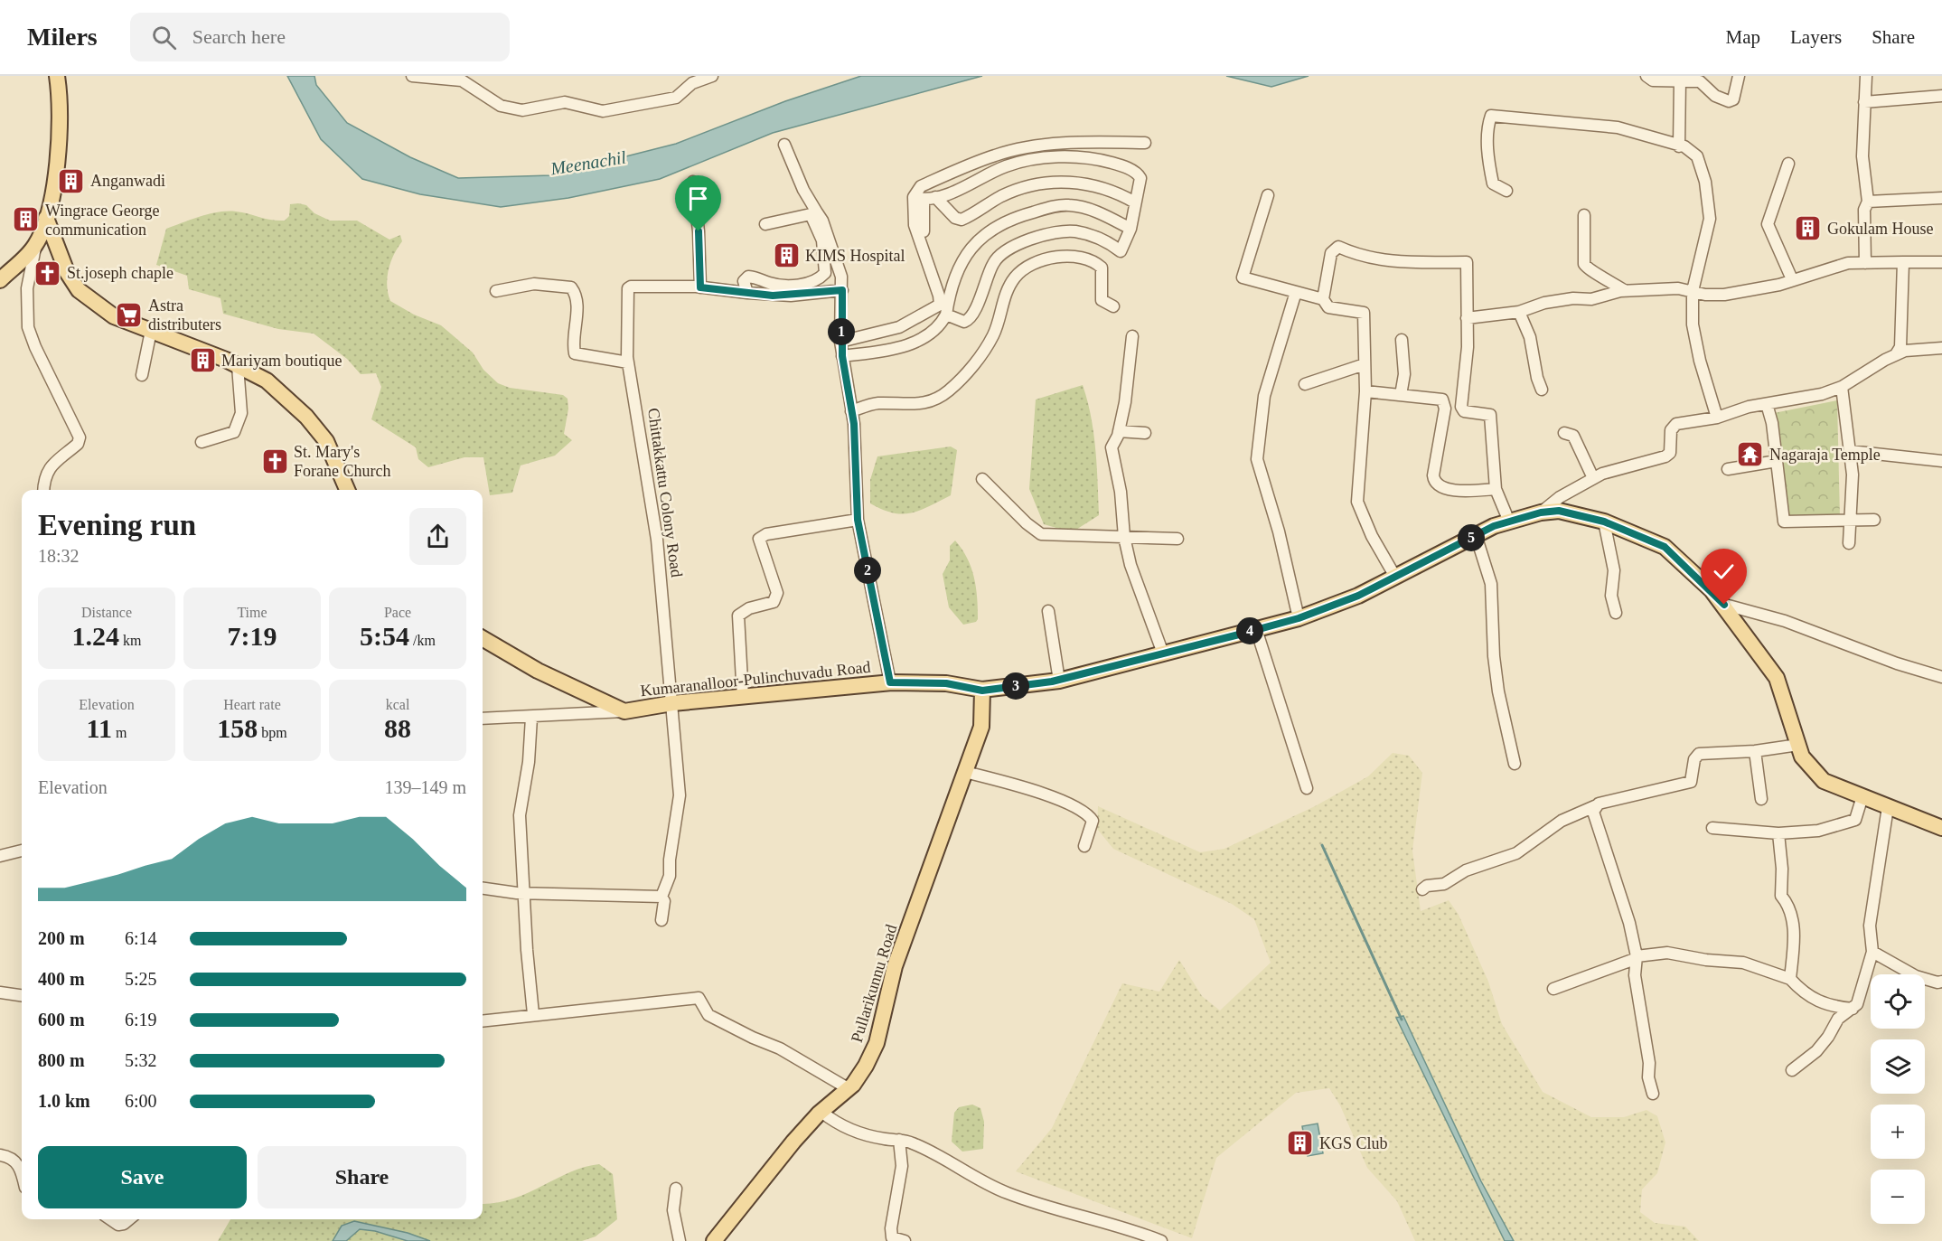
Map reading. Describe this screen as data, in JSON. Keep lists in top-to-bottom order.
{
  "streets": {
    "main road": ["Kumaranalloor-Pulinchuvadu Road", "Pullarikunnu Road"],
    "street": ["Chittakkattu Colony Road"]
  },
  "crossings": [
    ["Chittakkattu Colony Road", "Kumaranalloor-Pulinchuvadu Road"],
    ["Kumaranalloor-Pulinchuvadu Road", "Pullarikunnu Road"]
  ],
  "water": ["Meenachil"],
  "places": {
    "building": [
      "Anganwadi",
      "Wingrace George communication",
      "Gokulam House",
      "KIMS Hospital",
      "Mariyam boutique",
      "KGS Club"
    ],
    "church": ["St.joseph chaple", "St. Mary's Forane Church"],
    "supermarket": ["Astra distributers"],
    "temple": ["Nagaraja Temple"]
  },
  "page": {
    "header": "Milers",
    "search": "Search here",
    "nav": ["Map", "Layers", "Share"],
    "pins": [
      "1",
      "5",
      "2",
      "4",
      "3"
    ],
    "heading": ["Evening run", "18:32"],
    "stats": [
      ["Distance", "1.24 km"],
      ["Time", "7:19"],
      ["Pace", "5:54 /km"],
      ["Elevation", "11 m"],
      ["Heart rate", "158 bpm"],
      ["kcal", "88"]
    ],
    "chart": ["Elevation", "139–149 m"],
    "list": [
      {
        "name": "200 m",
        "note": "6:14"
      },
      {
        "name": "400 m",
        "note": "5:25"
      },
      {
        "name": "600 m",
        "note": "6:19"
      },
      {
        "name": "800 m",
        "note": "5:32"
      },
      {
        "name": "1.0 km",
        "note": "6:00"
      }
    ],
    "map_buttons": ["+", "−"],
    "buttons": ["Save", "Share"]
  }
}
